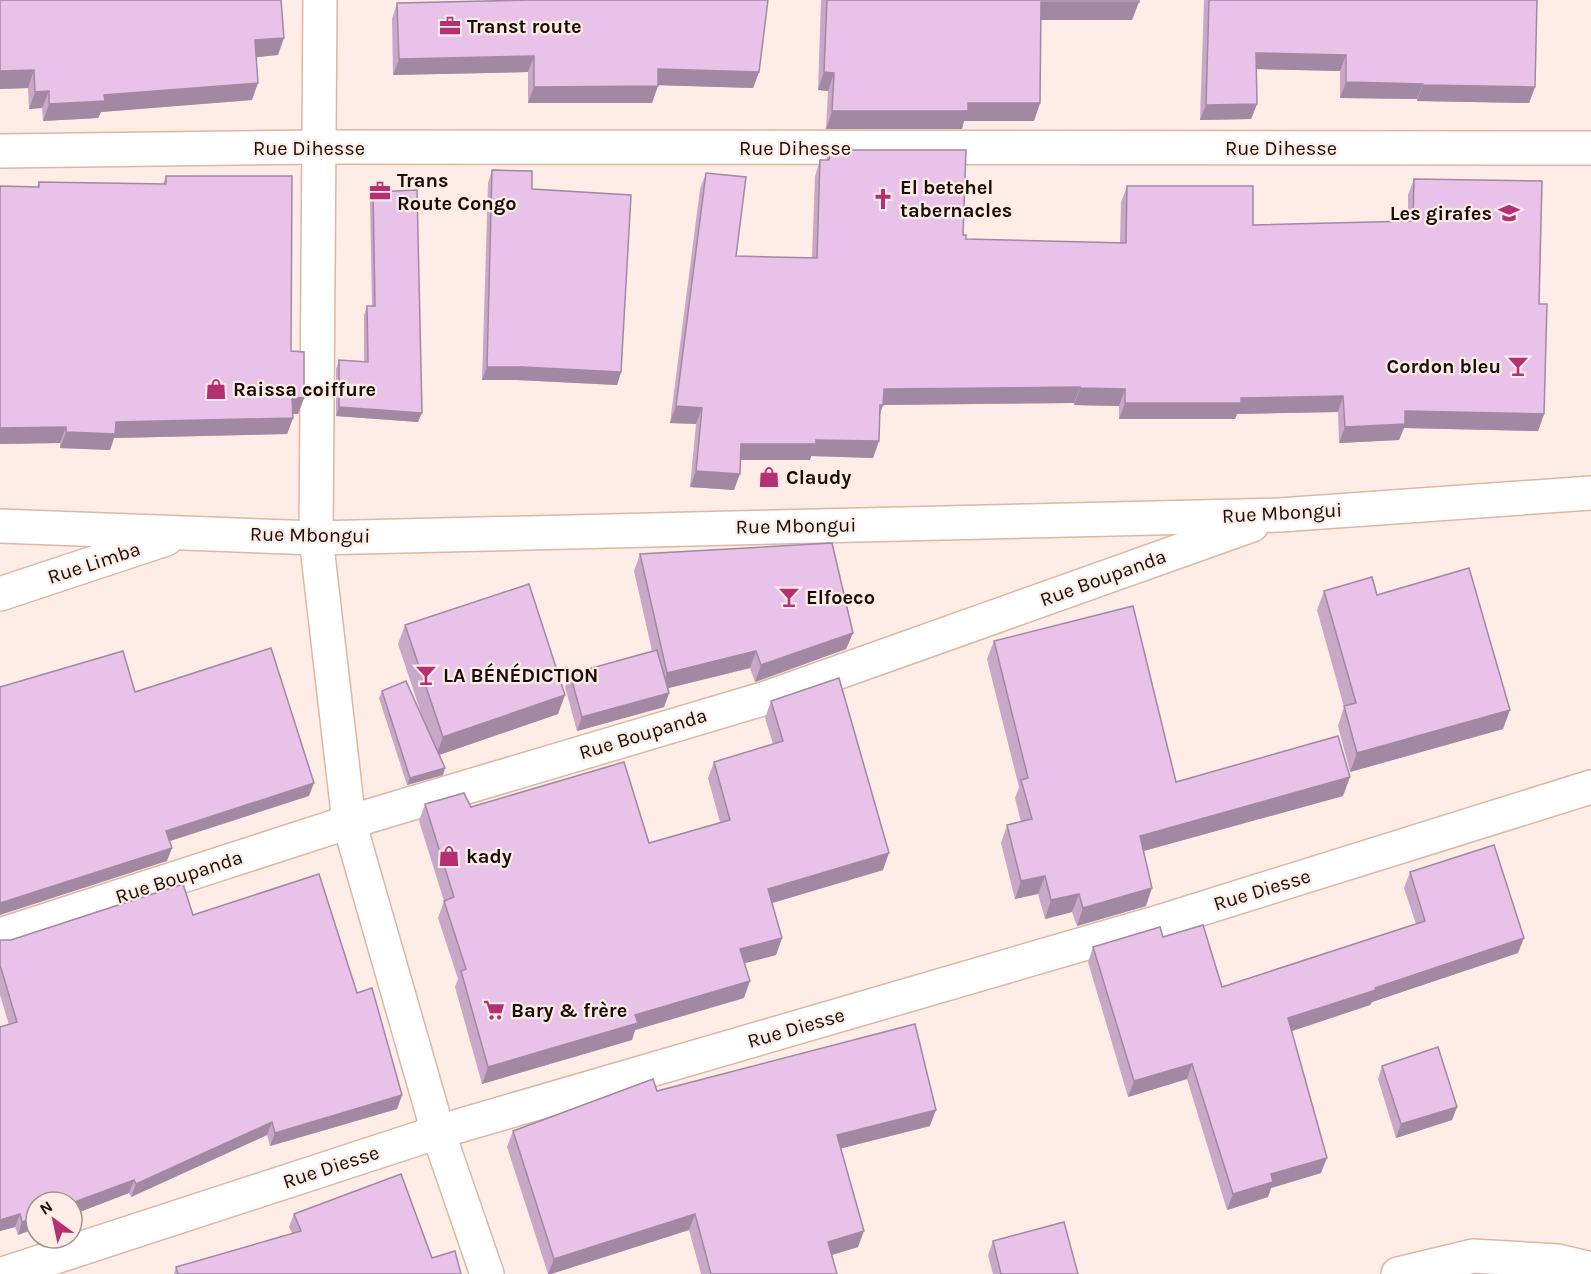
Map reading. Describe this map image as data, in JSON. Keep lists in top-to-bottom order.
{
  "streets": {
    "street": [
      "Rue Dihesse",
      "Rue Mbongui",
      "Rue Limba",
      "Rue Boupanda",
      "Rue Diesse"
    ]
  },
  "crossings": [
    ["Rue Mbongui", "Rue Limba"],
    ["Rue Mbongui", "Rue Boupanda"]
  ],
  "places": {
    "office": ["Transt route", "Trans Route Congo"],
    "church": ["El betehel tabernacles"],
    "school or university": ["Les girafes"],
    "bar": ["Cordon bleu", "Elfoeco", "LA BÉNÉDICTION"],
    "shop": ["Raissa coiffure", "Claudy", "kady"],
    "supermarket": ["Bary & frère"]
  },
  "north": "top left"
}
